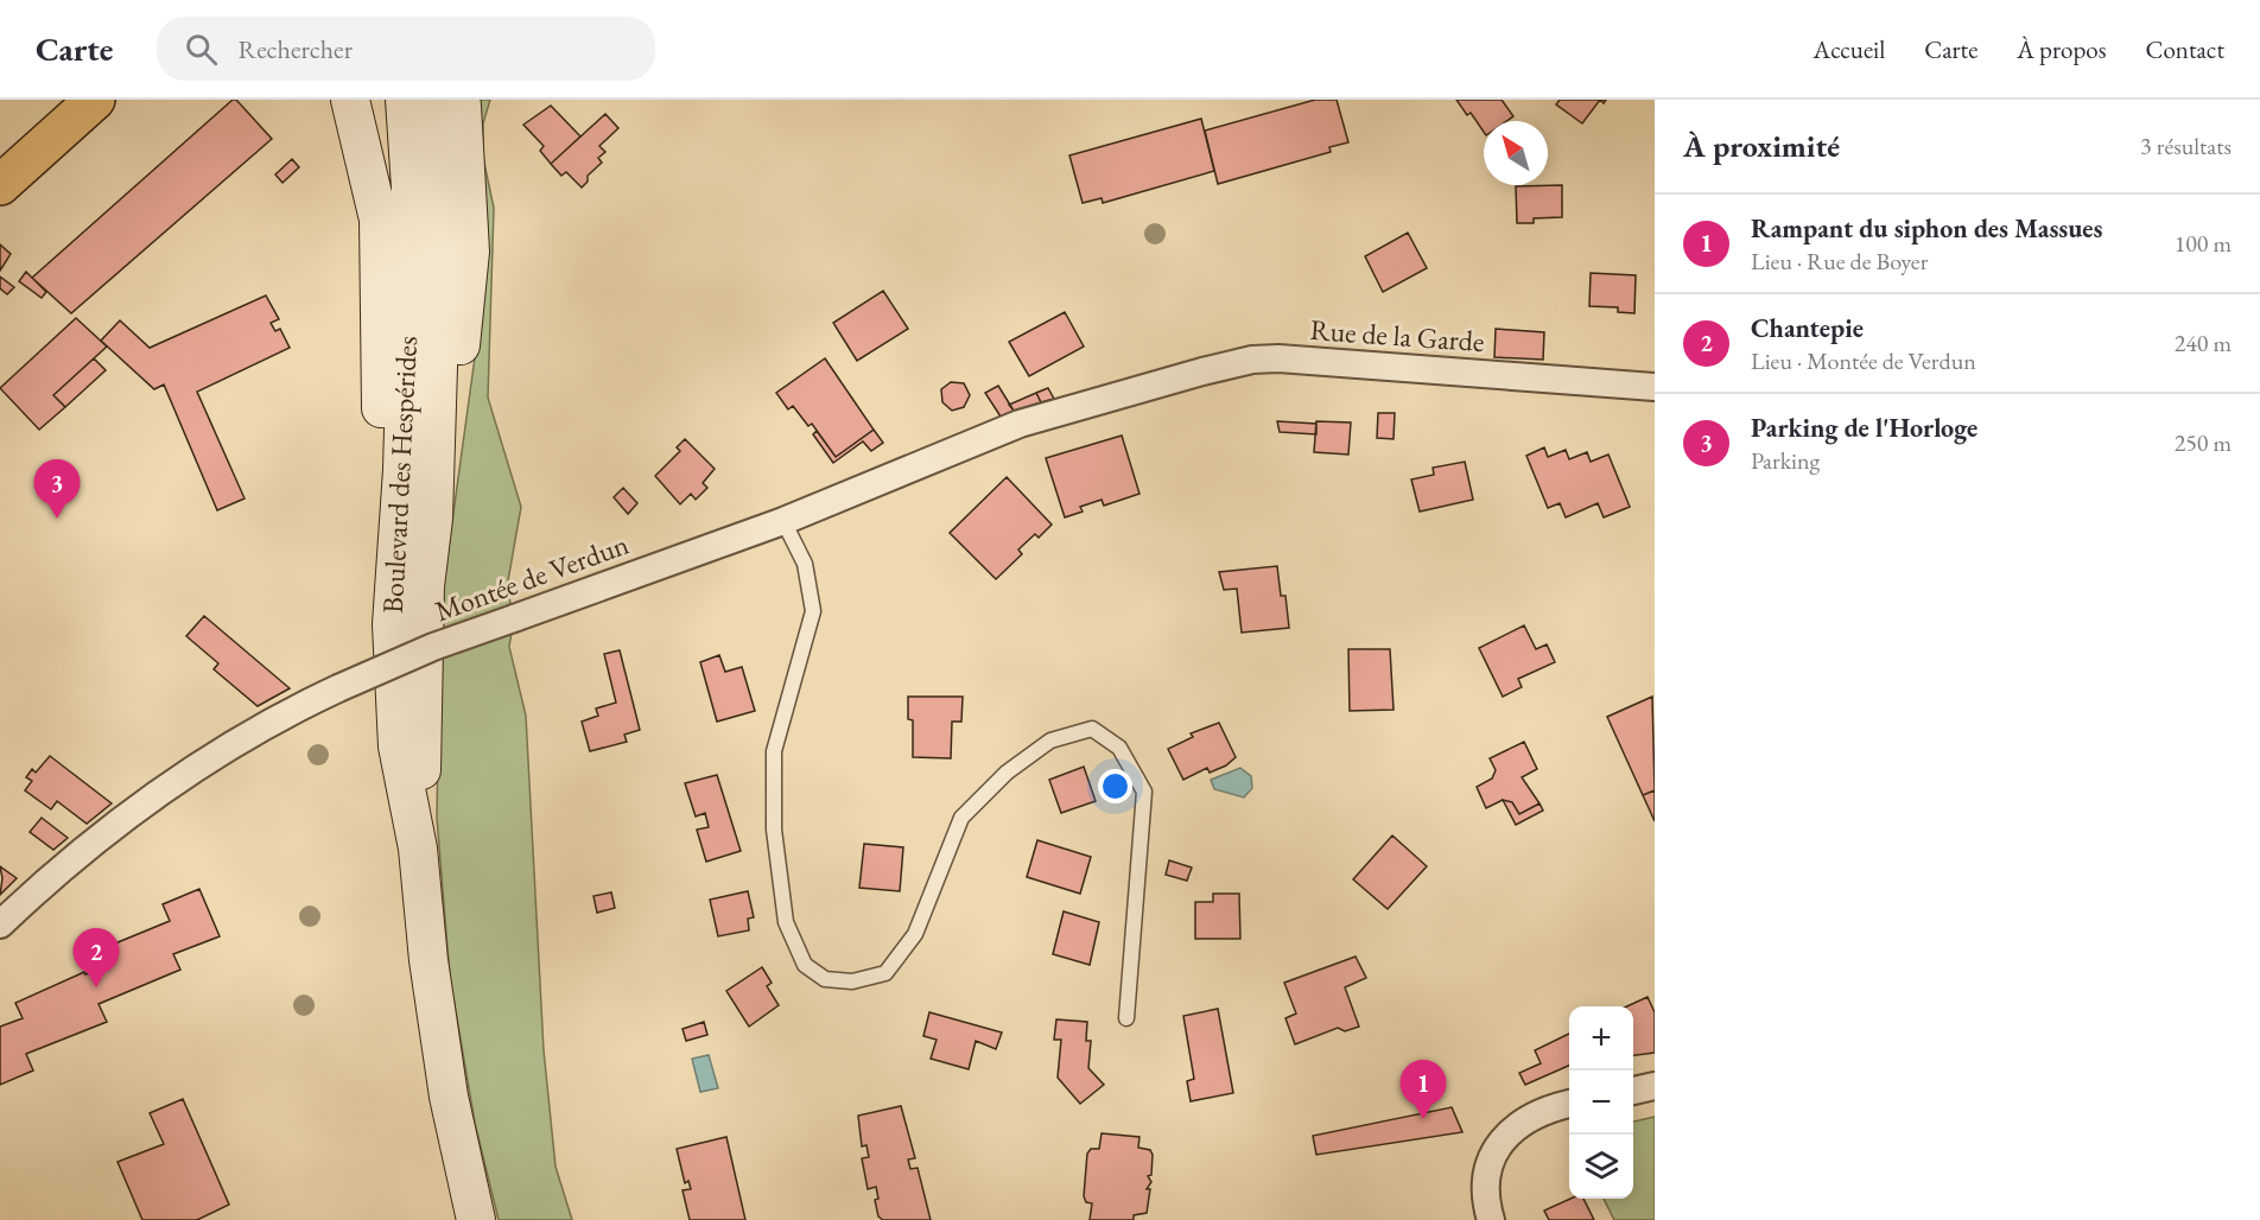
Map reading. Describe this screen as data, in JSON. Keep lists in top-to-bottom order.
{
  "streets": {
    "main road": ["Boulevard des Hespérides"],
    "street": ["Rue de la Garde", "Montée de Verdun"]
  },
  "crossings": [
    ["Rue de la Garde", "Montée de Verdun"]
  ],
  "north": "top left",
  "page": {
    "header": "Carte",
    "search": "Rechercher",
    "nav": [
      "Accueil",
      "Carte",
      "À propos",
      "Contact"
    ],
    "heading": ["À proximité", "3 résultats"],
    "list": [
      {
        "mark": "1",
        "name": "Rampant du siphon des Massues",
        "note": "Lieu · Rue de Boyer",
        "value": "100 m"
      },
      {
        "mark": "2",
        "name": "Chantepie",
        "note": "Lieu · Montée de Verdun",
        "value": "240 m"
      },
      {
        "mark": "3",
        "name": "Parking de l'Horloge",
        "note": "Parking",
        "value": "250 m"
      }
    ],
    "pins": ["3", "2", "1"],
    "map_buttons": ["+", "−"]
  }
}
